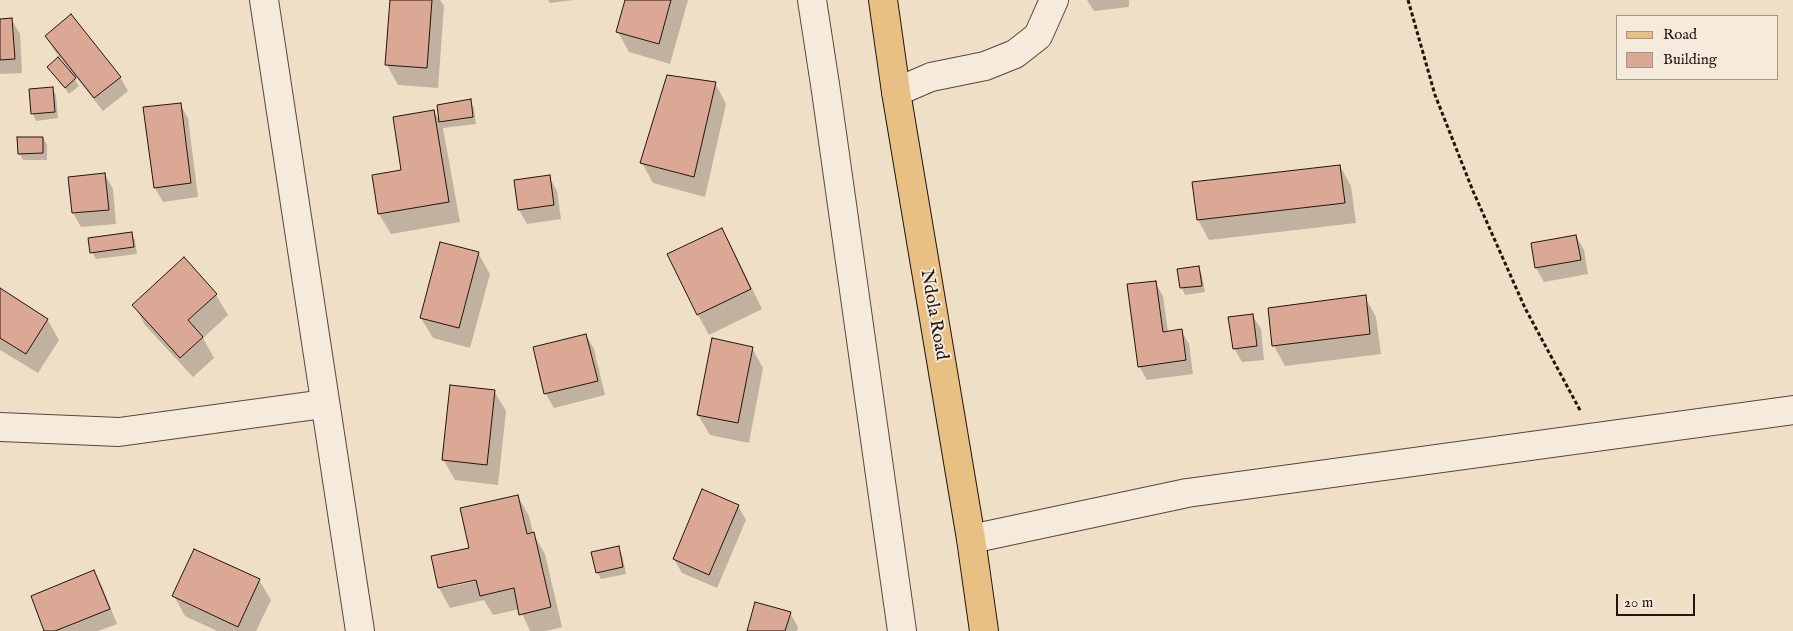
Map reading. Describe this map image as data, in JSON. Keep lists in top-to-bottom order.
{
  "streets": {
    "main road": ["Ndola Road"]
  },
  "legend": ["Road", "Building"],
  "scale_bar": "20 m"
}
